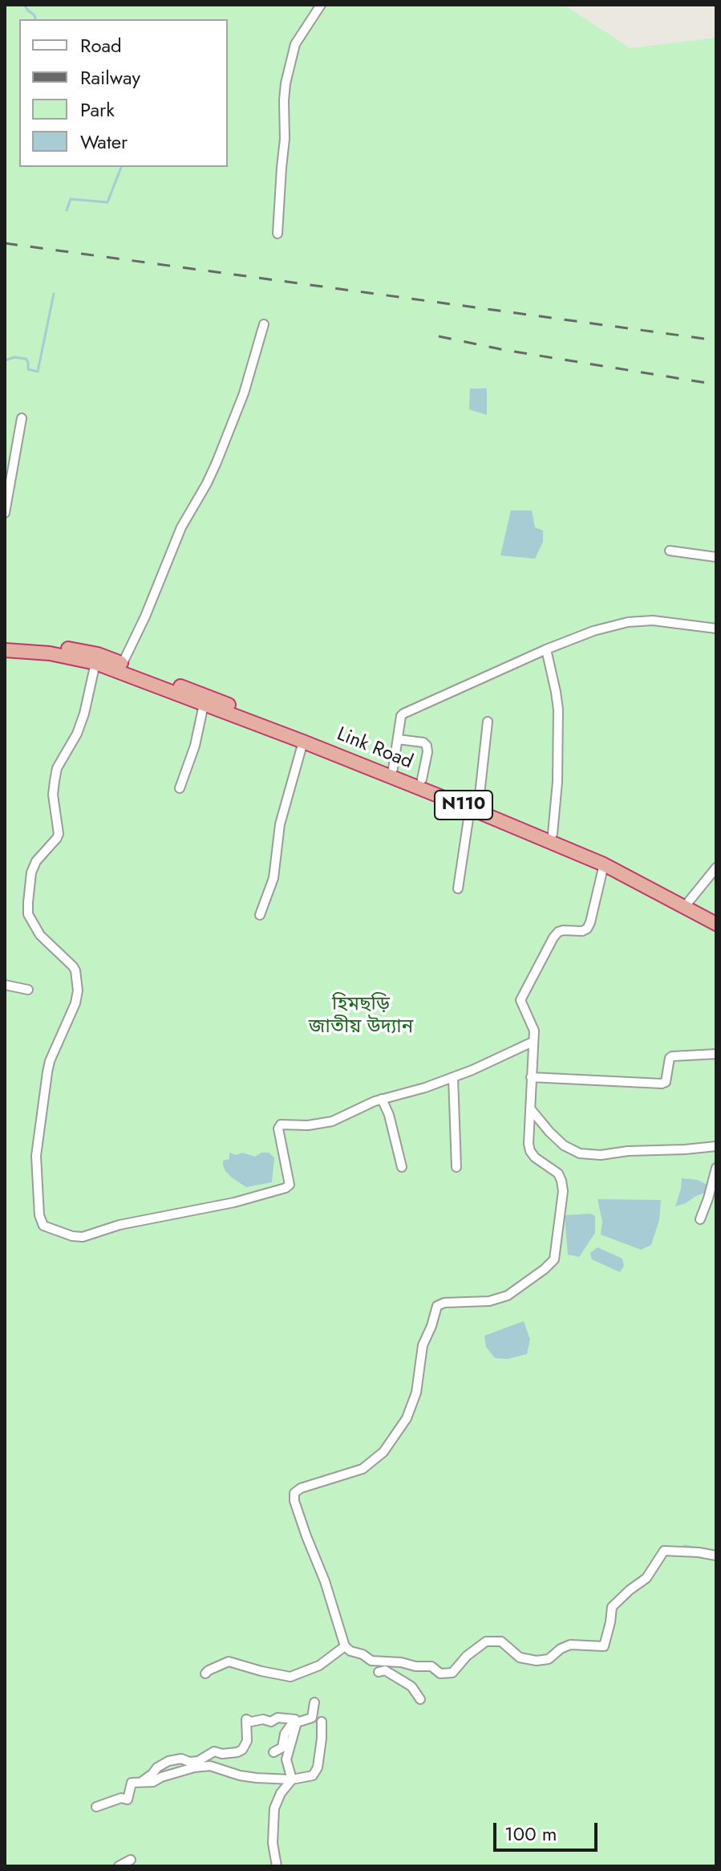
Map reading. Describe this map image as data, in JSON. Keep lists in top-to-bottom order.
{
  "streets": {
    "highway": ["Link Road", "N110"]
  },
  "parks": ["হিমছড়ি জাতীয় উদ্যান"],
  "legend": [
    "Road",
    "Railway",
    "Park",
    "Water"
  ],
  "scale_bar": "100 m"
}
